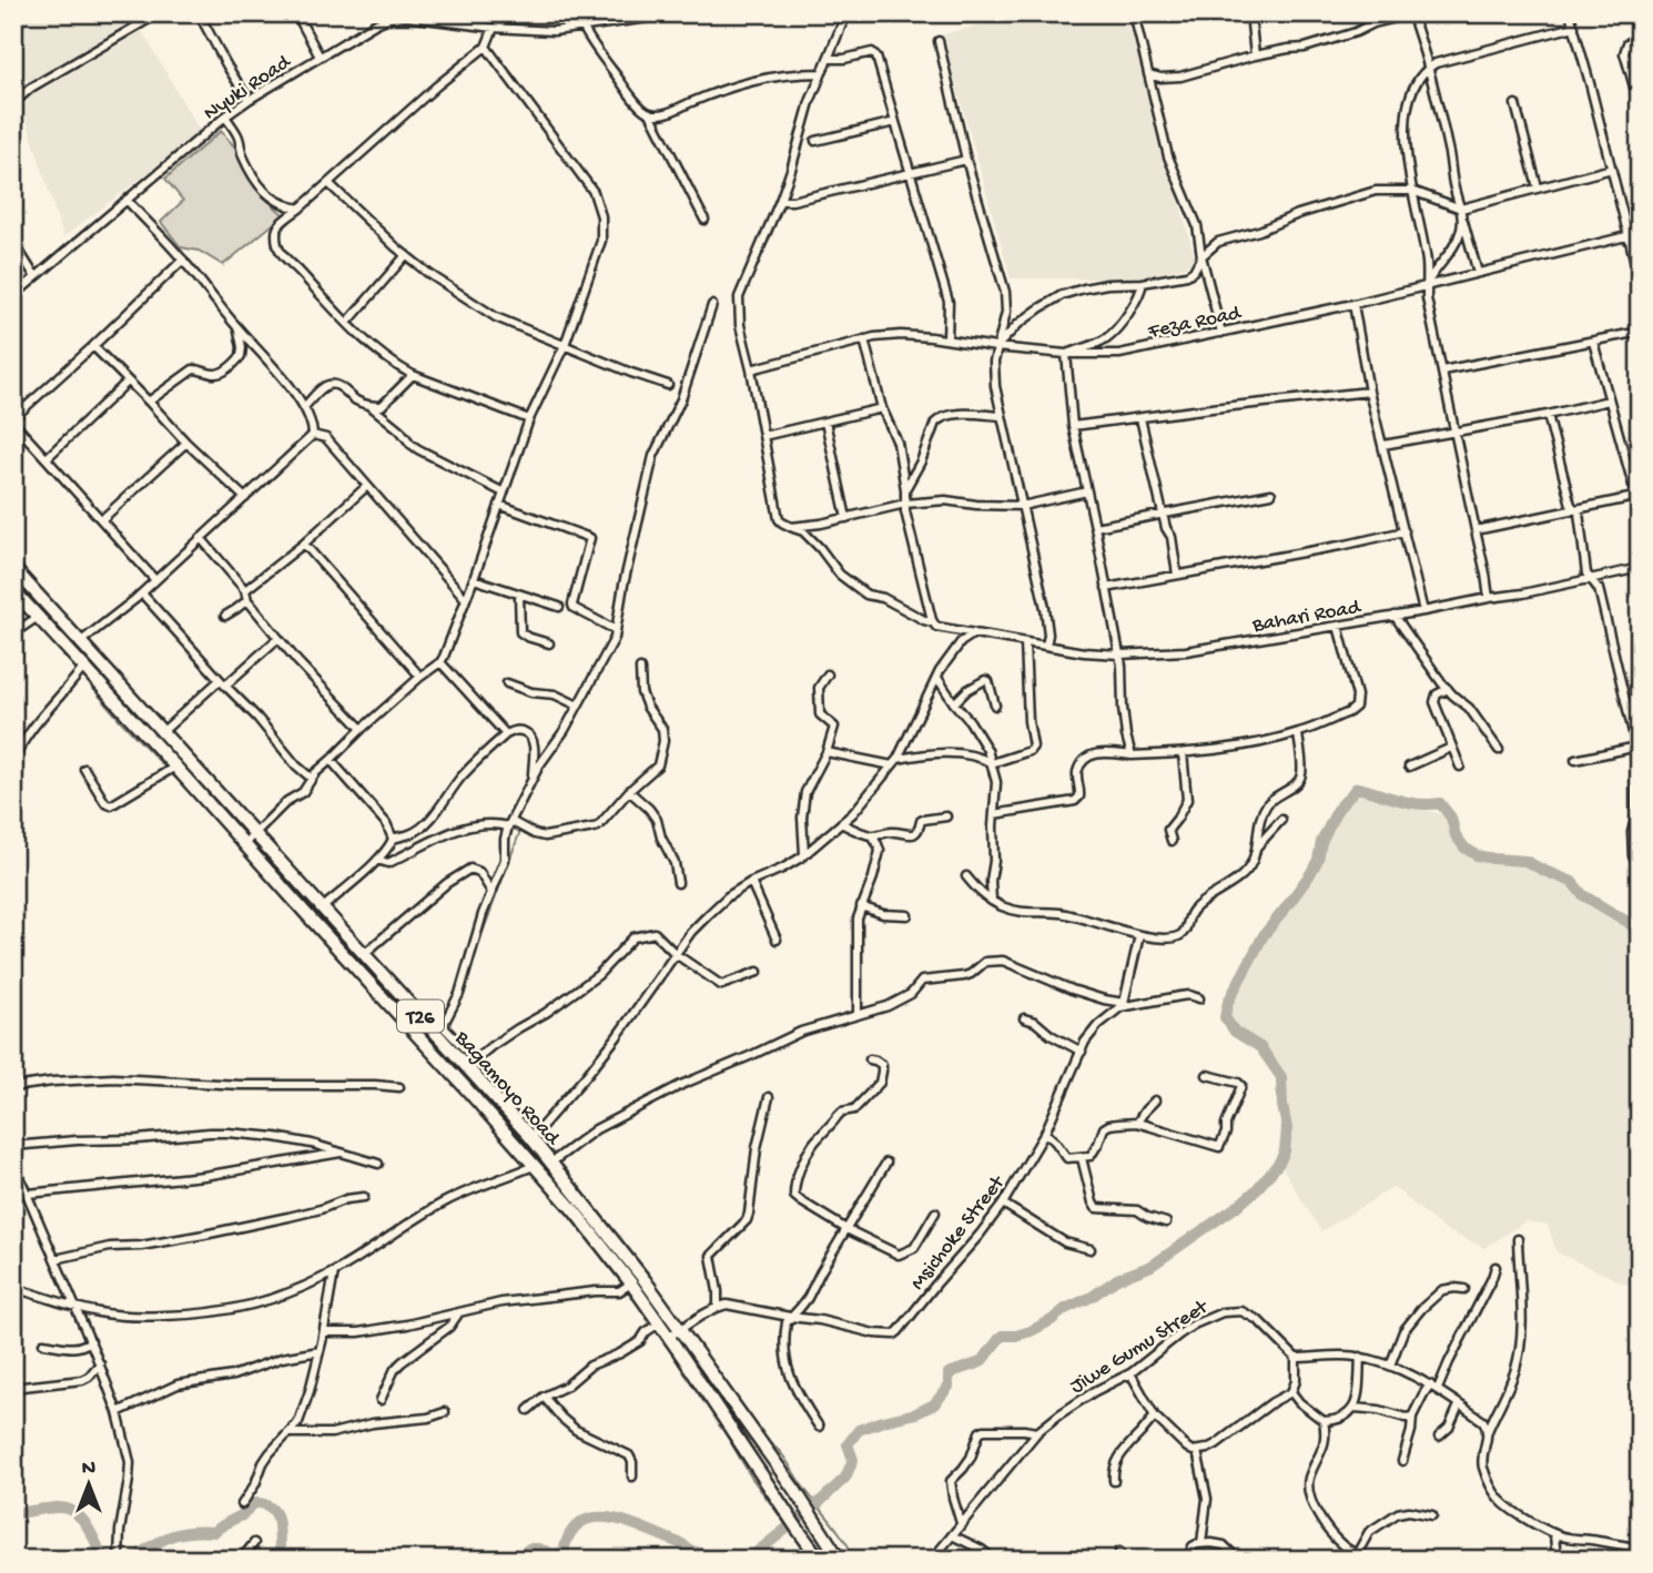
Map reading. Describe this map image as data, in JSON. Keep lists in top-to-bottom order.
{
  "streets": {
    "highway": ["T26", "Bagamoyo Road"],
    "street": [
      "Nyuki Road",
      "Feza Road",
      "Bahari Road",
      "Msichoke Street",
      "Jiwe Gumu Street"
    ]
  },
  "north": "top"
}
